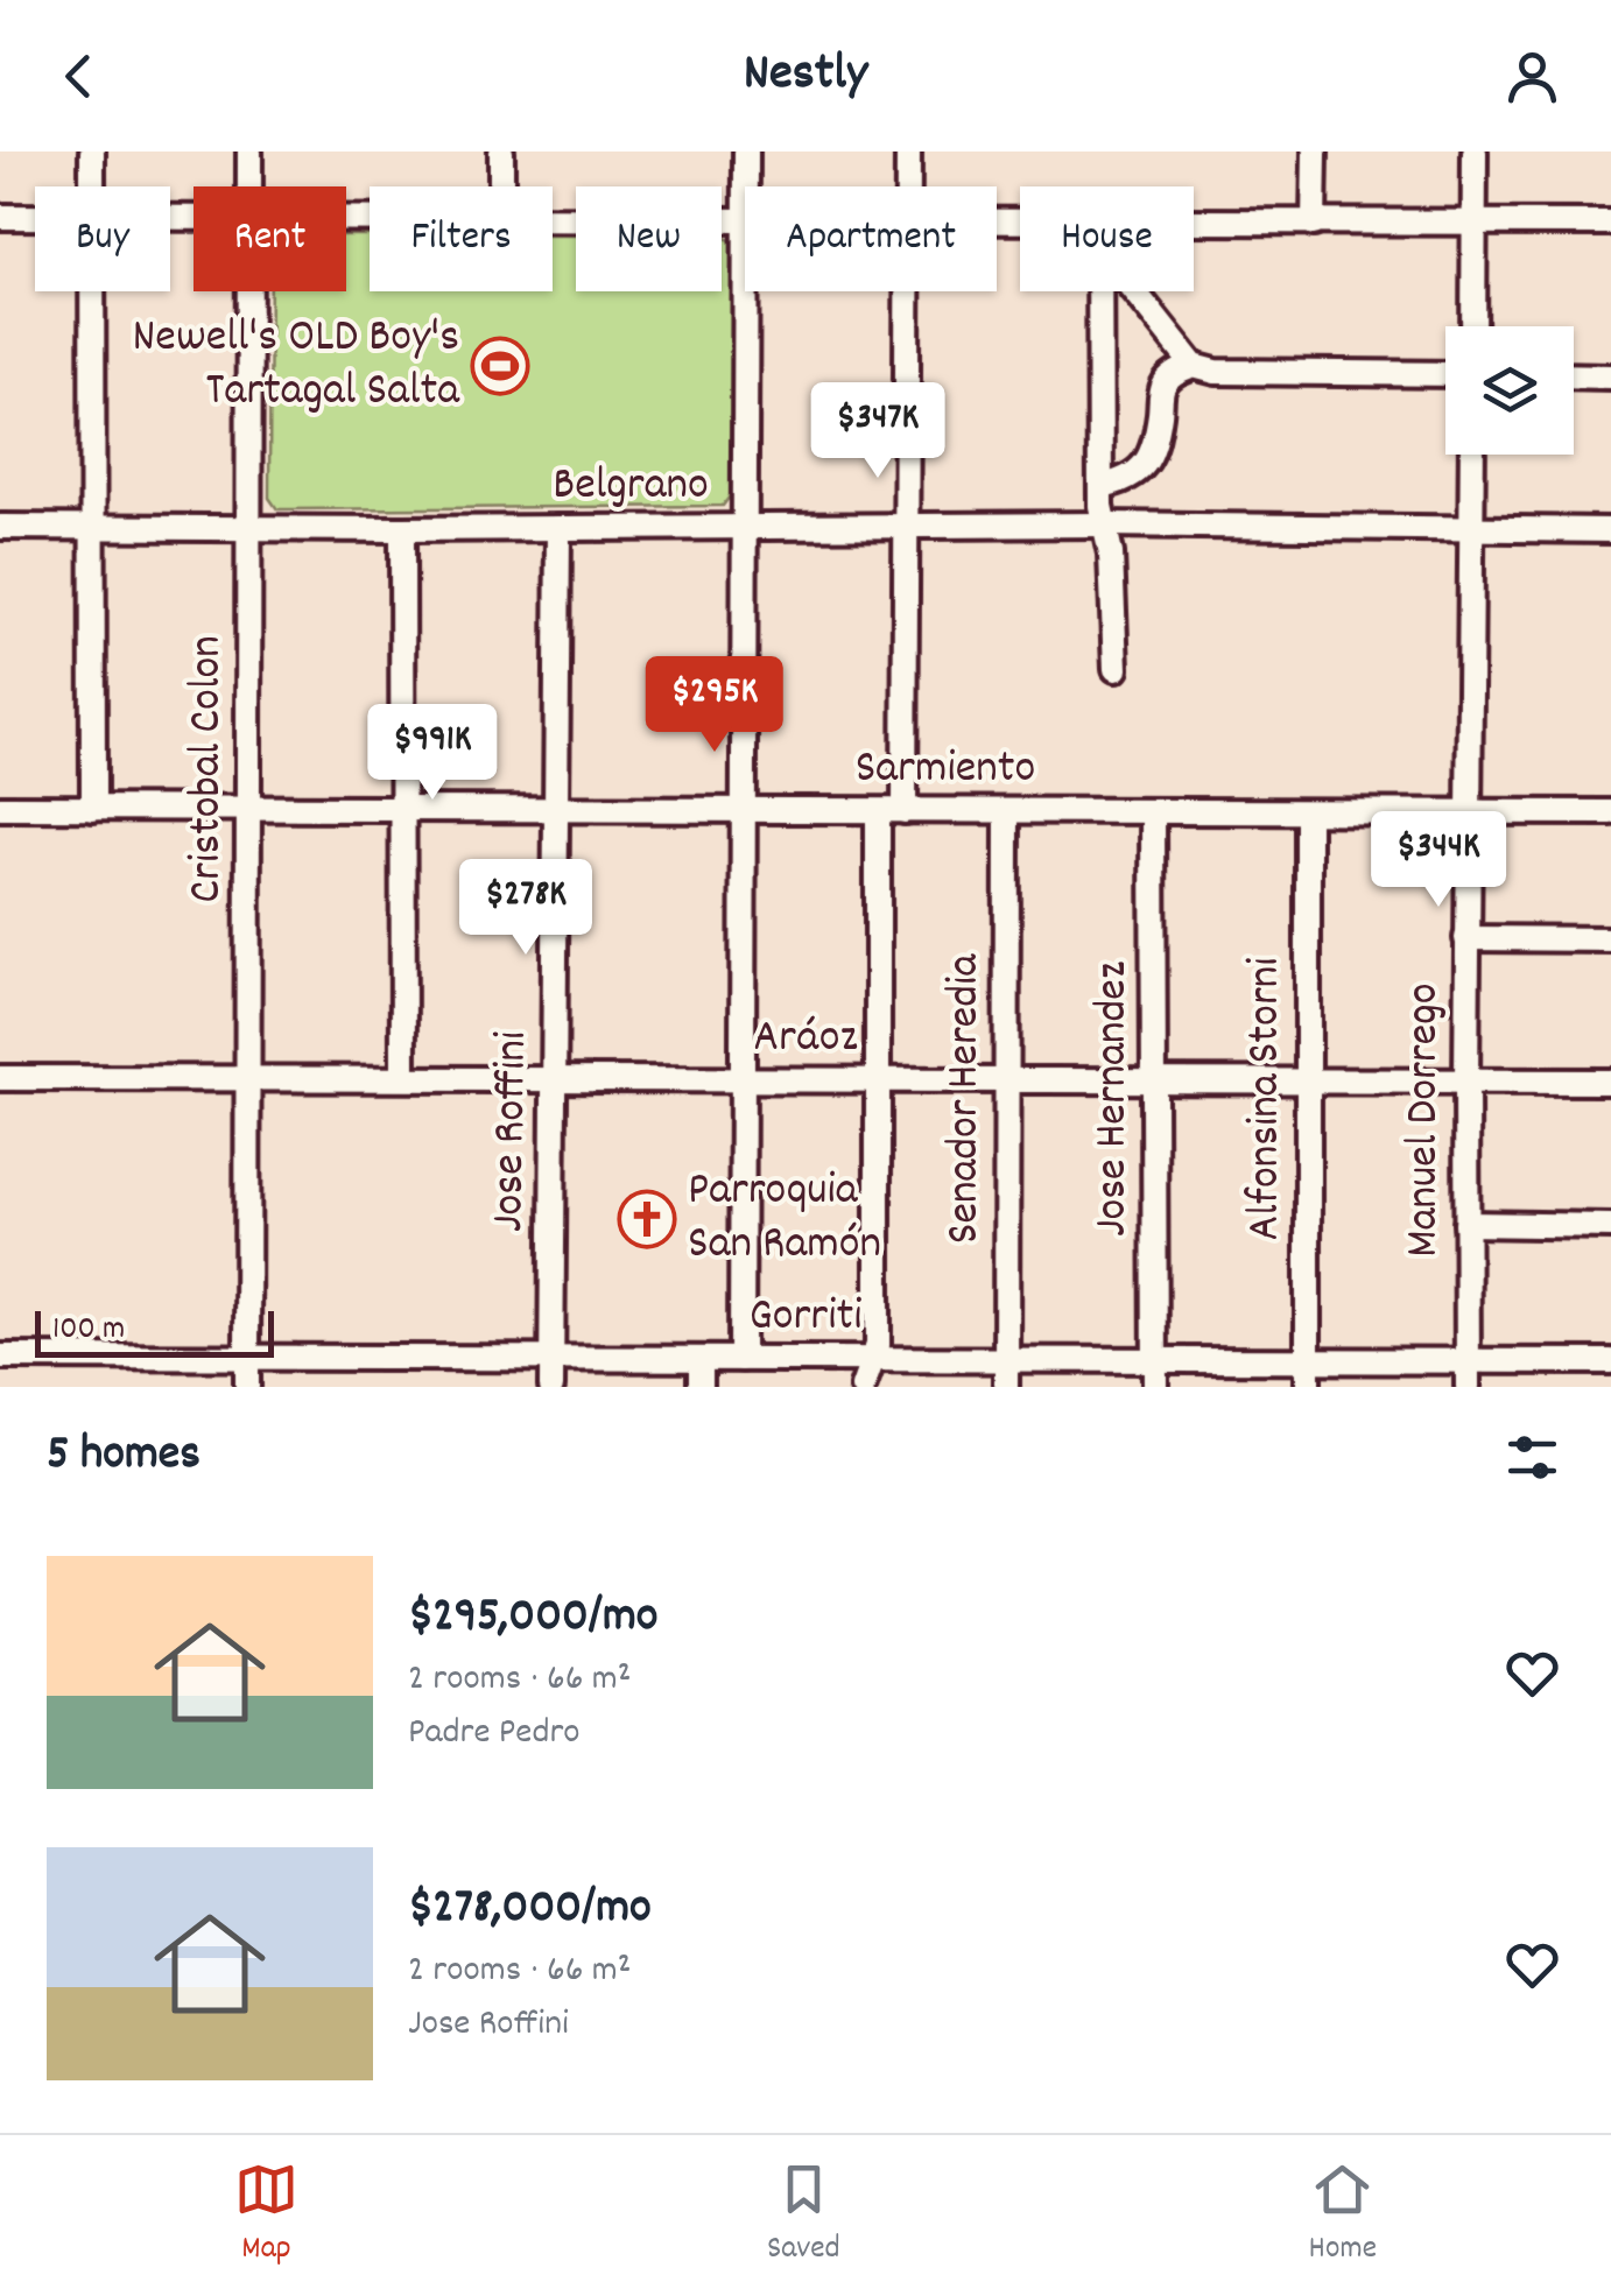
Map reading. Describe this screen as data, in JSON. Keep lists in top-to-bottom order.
{
  "streets": {
    "street": [
      "Belgrano",
      "Cristobal Colon",
      "Sarmiento",
      "Aráoz",
      "Senador Heredia",
      "Jose Hernandez",
      "Alfonsina Storni",
      "Manuel Dorrego",
      "Jose Roffini",
      "Gorriti"
    ]
  },
  "crossings": [
    ["Belgrano", "Cristobal Colon"],
    ["Belgrano", "Manuel Dorrego"],
    ["Belgrano", "Jose Roffini"],
    ["Cristobal Colon", "Sarmiento"],
    ["Cristobal Colon", "Aráoz"],
    ["Cristobal Colon", "Gorriti"],
    ["Sarmiento", "Senador Heredia"],
    ["Sarmiento", "Jose Hernandez"],
    ["Sarmiento", "Alfonsina Storni"],
    ["Sarmiento", "Manuel Dorrego"],
    ["Sarmiento", "Jose Roffini"],
    ["Aráoz", "Senador Heredia"],
    ["Aráoz", "Jose Hernandez"],
    ["Aráoz", "Alfonsina Storni"],
    ["Aráoz", "Manuel Dorrego"],
    ["Aráoz", "Jose Roffini"],
    ["Senador Heredia", "Gorriti"],
    ["Jose Hernandez", "Gorriti"],
    ["Alfonsina Storni", "Gorriti"],
    ["Manuel Dorrego", "Gorriti"],
    ["Jose Roffini", "Gorriti"]
  ],
  "places": {
    "sports": ["Newell's OLD Boy's Tartagal Salta"],
    "church": ["Parroquia San Ramón"]
  },
  "scale_bar": "100 m",
  "page": {
    "header": "Nestly",
    "chip": [
      "Buy",
      "Rent",
      "Filters",
      "New",
      "Apartment",
      "House"
    ],
    "price": [
      "$347K",
      "$295K",
      "$991K",
      "$344K",
      "$278K"
    ],
    "scale": "100 m",
    "heading": "5 homes",
    "list": [
      {
        "name": "$295,000/mo",
        "note": "2 rooms · 66 m² · Padre Pedro"
      },
      {
        "name": "$278,000/mo",
        "note": "2 rooms · 66 m² · Jose Roffini"
      }
    ],
    "tabs": ["Map", "Saved", "Home"]
  }
}
